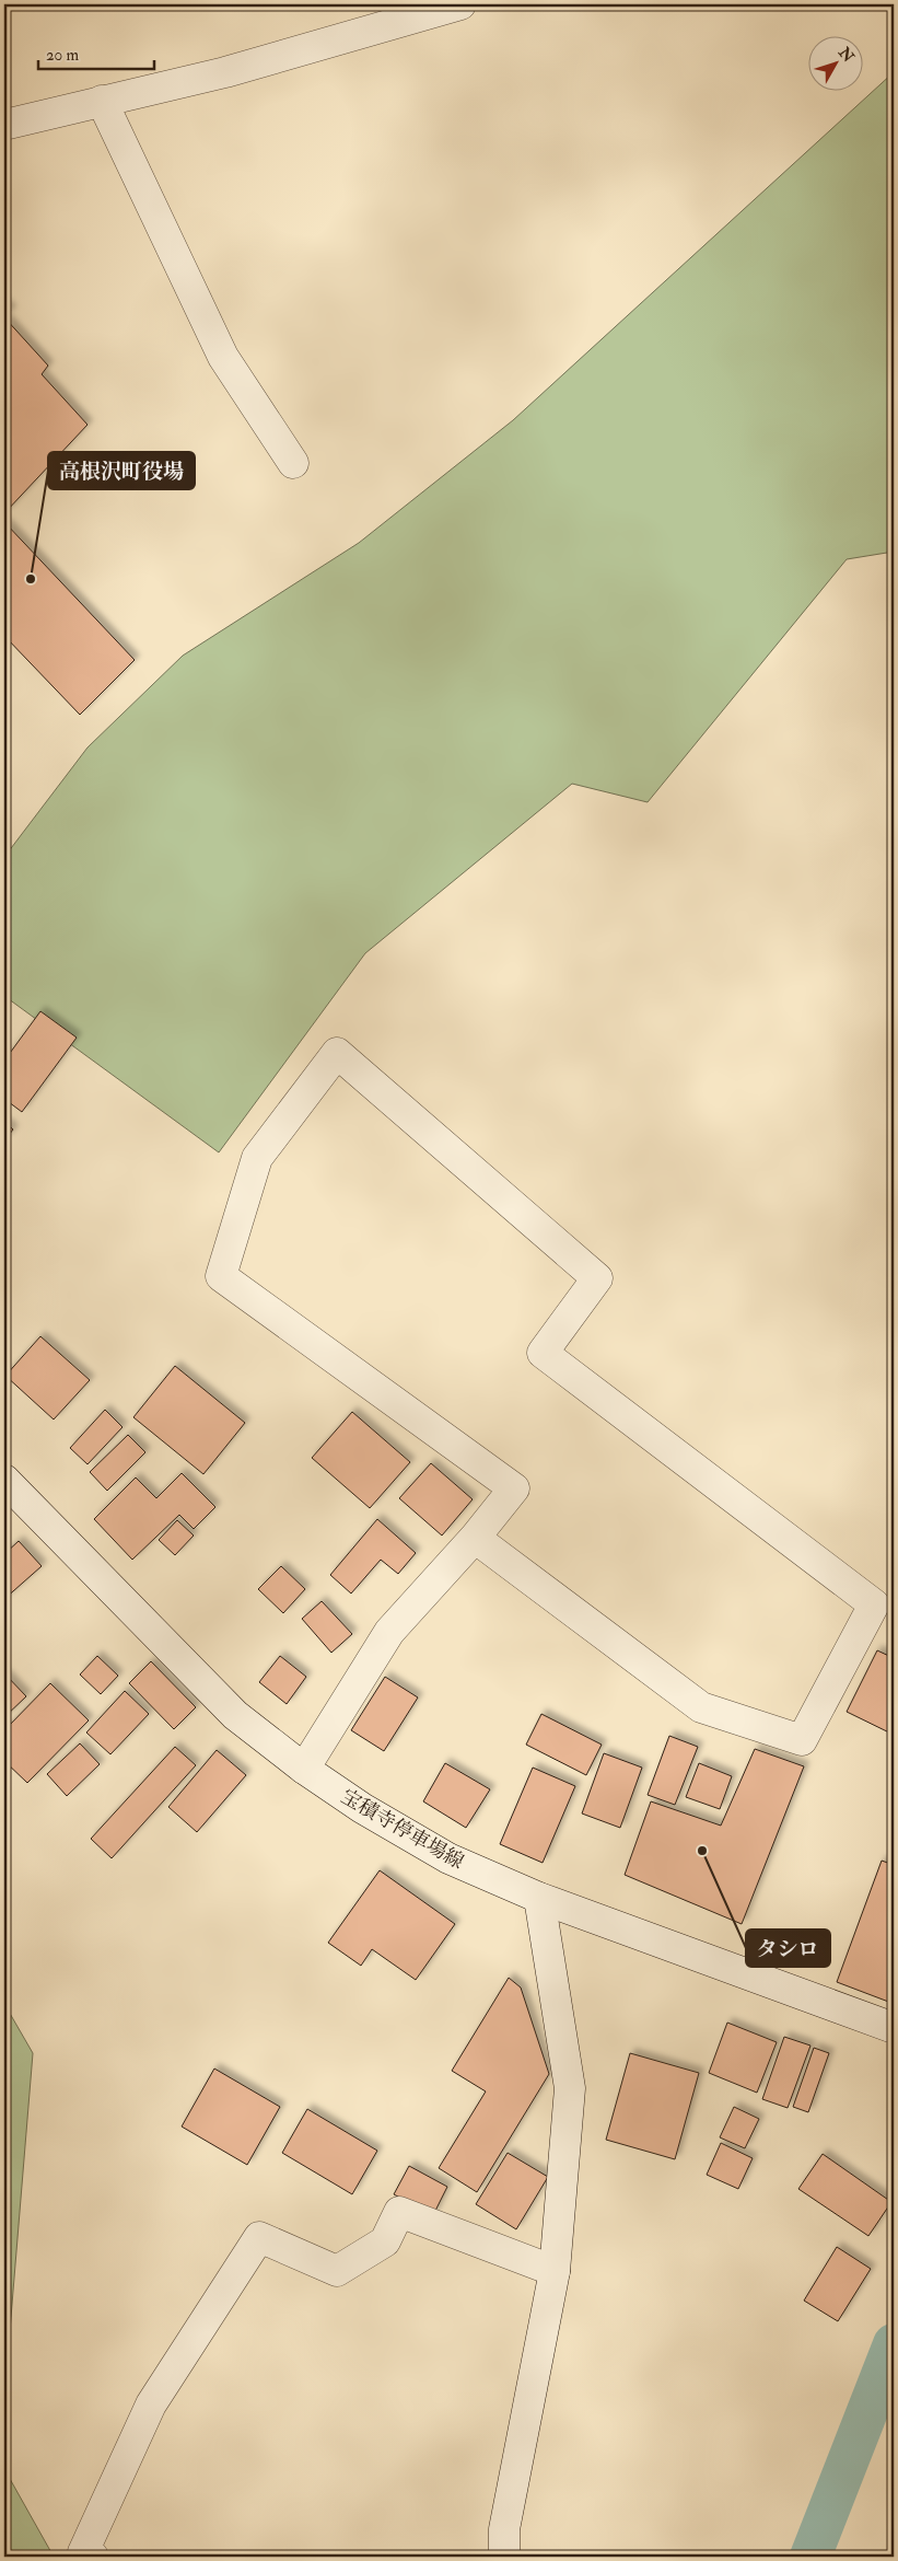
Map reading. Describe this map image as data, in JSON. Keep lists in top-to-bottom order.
{
  "streets": {
    "street": ["宝積寺停車場線"]
  },
  "places": ["高根沢町役場", "タシロ"],
  "scale_bar": "20 m",
  "north": "top right"
}
